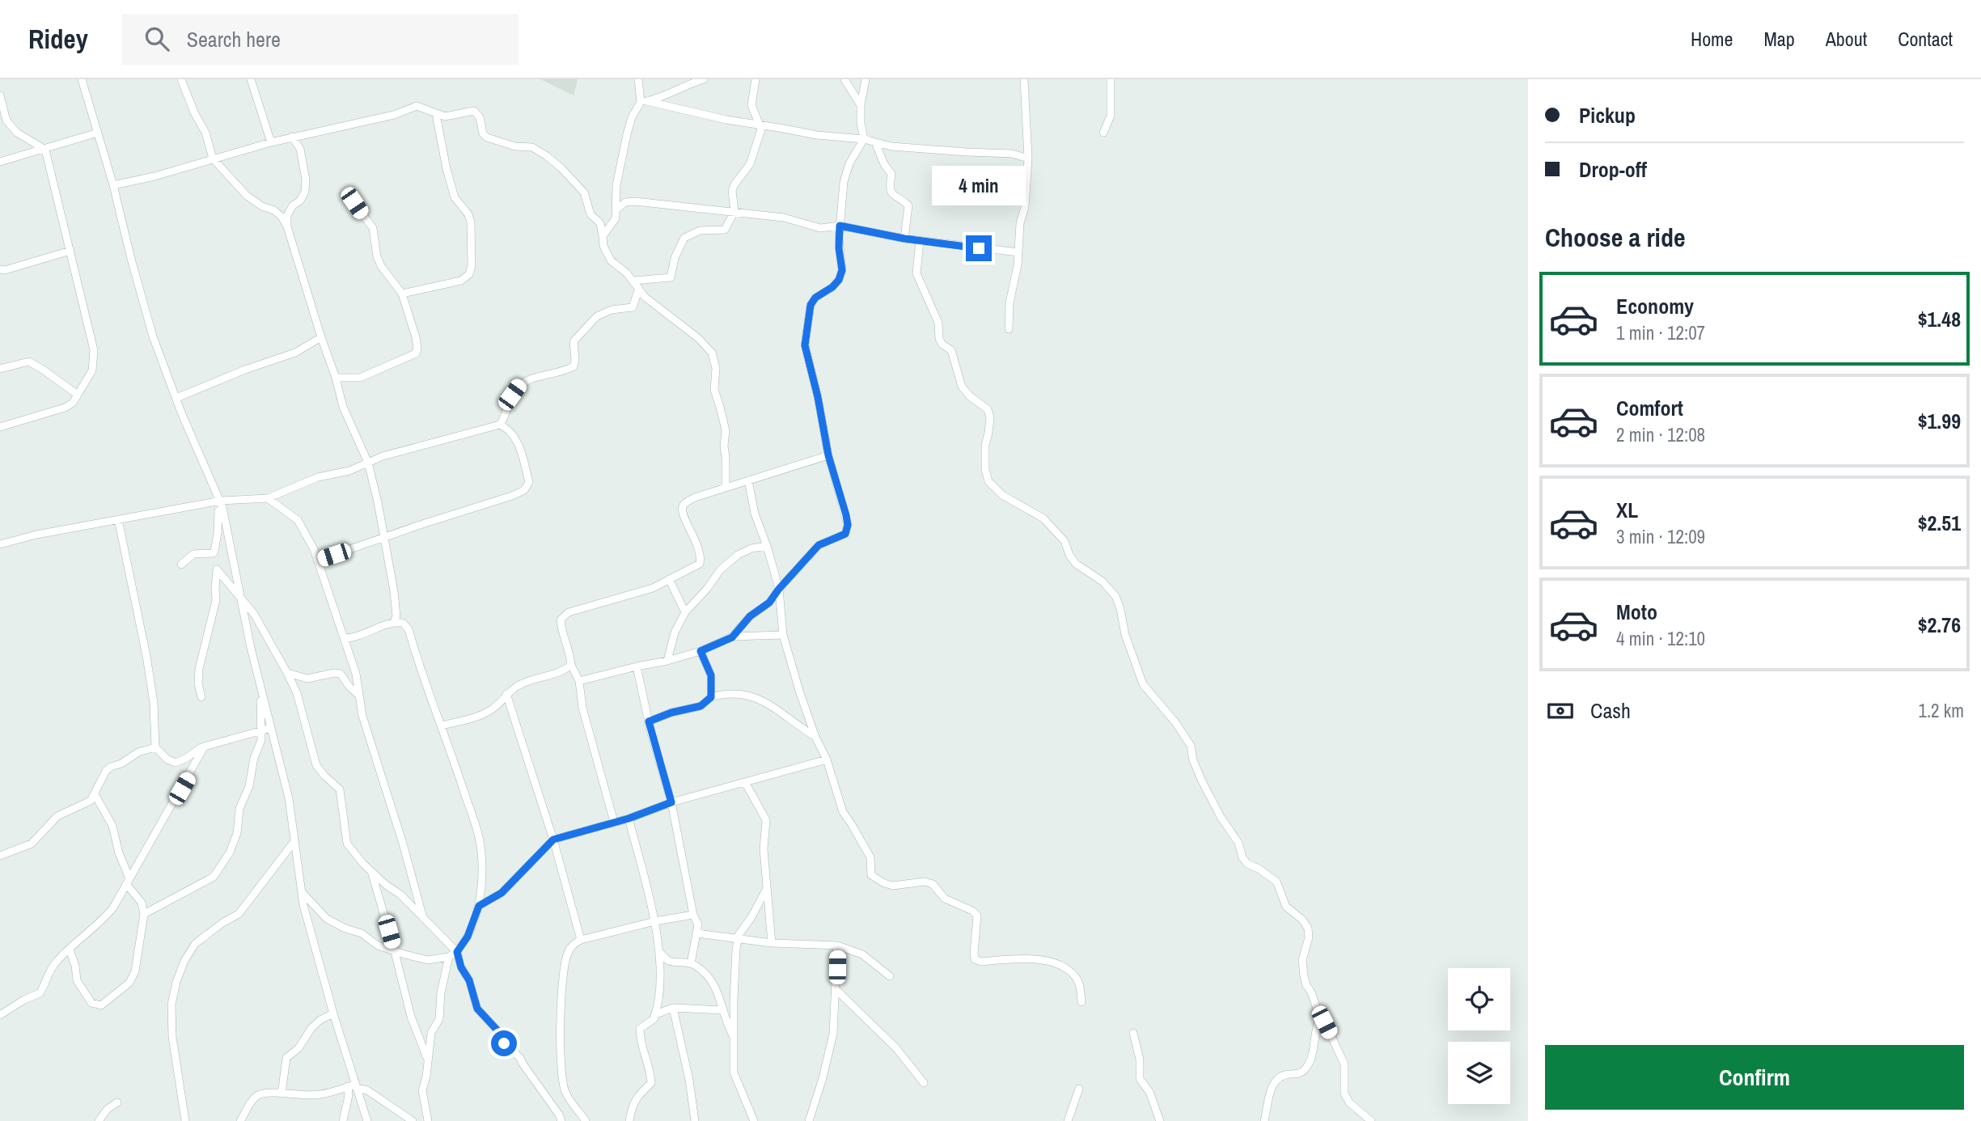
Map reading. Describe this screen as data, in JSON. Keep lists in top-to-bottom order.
{
  "page": {
    "header": "Ridey",
    "search": "Search here",
    "nav": [
      "Home",
      "Map",
      "About",
      "Contact"
    ],
    "banner": ["Pickup", "Drop-off"],
    "bubble": "4 min",
    "heading": "Choose a ride",
    "list": [
      {
        "name": "Economy",
        "note": "1 min · 12:07",
        "value": "$1.48"
      },
      {
        "name": "Comfort",
        "note": "2 min · 12:08",
        "value": "$1.99"
      },
      {
        "name": "XL",
        "note": "3 min · 12:09",
        "value": "$2.51"
      },
      {
        "name": "Moto",
        "note": "4 min · 12:10",
        "value": "$2.76"
      }
    ],
    "pay": ["Cash", "1.2 km"],
    "buttons": "Confirm"
  }
}
